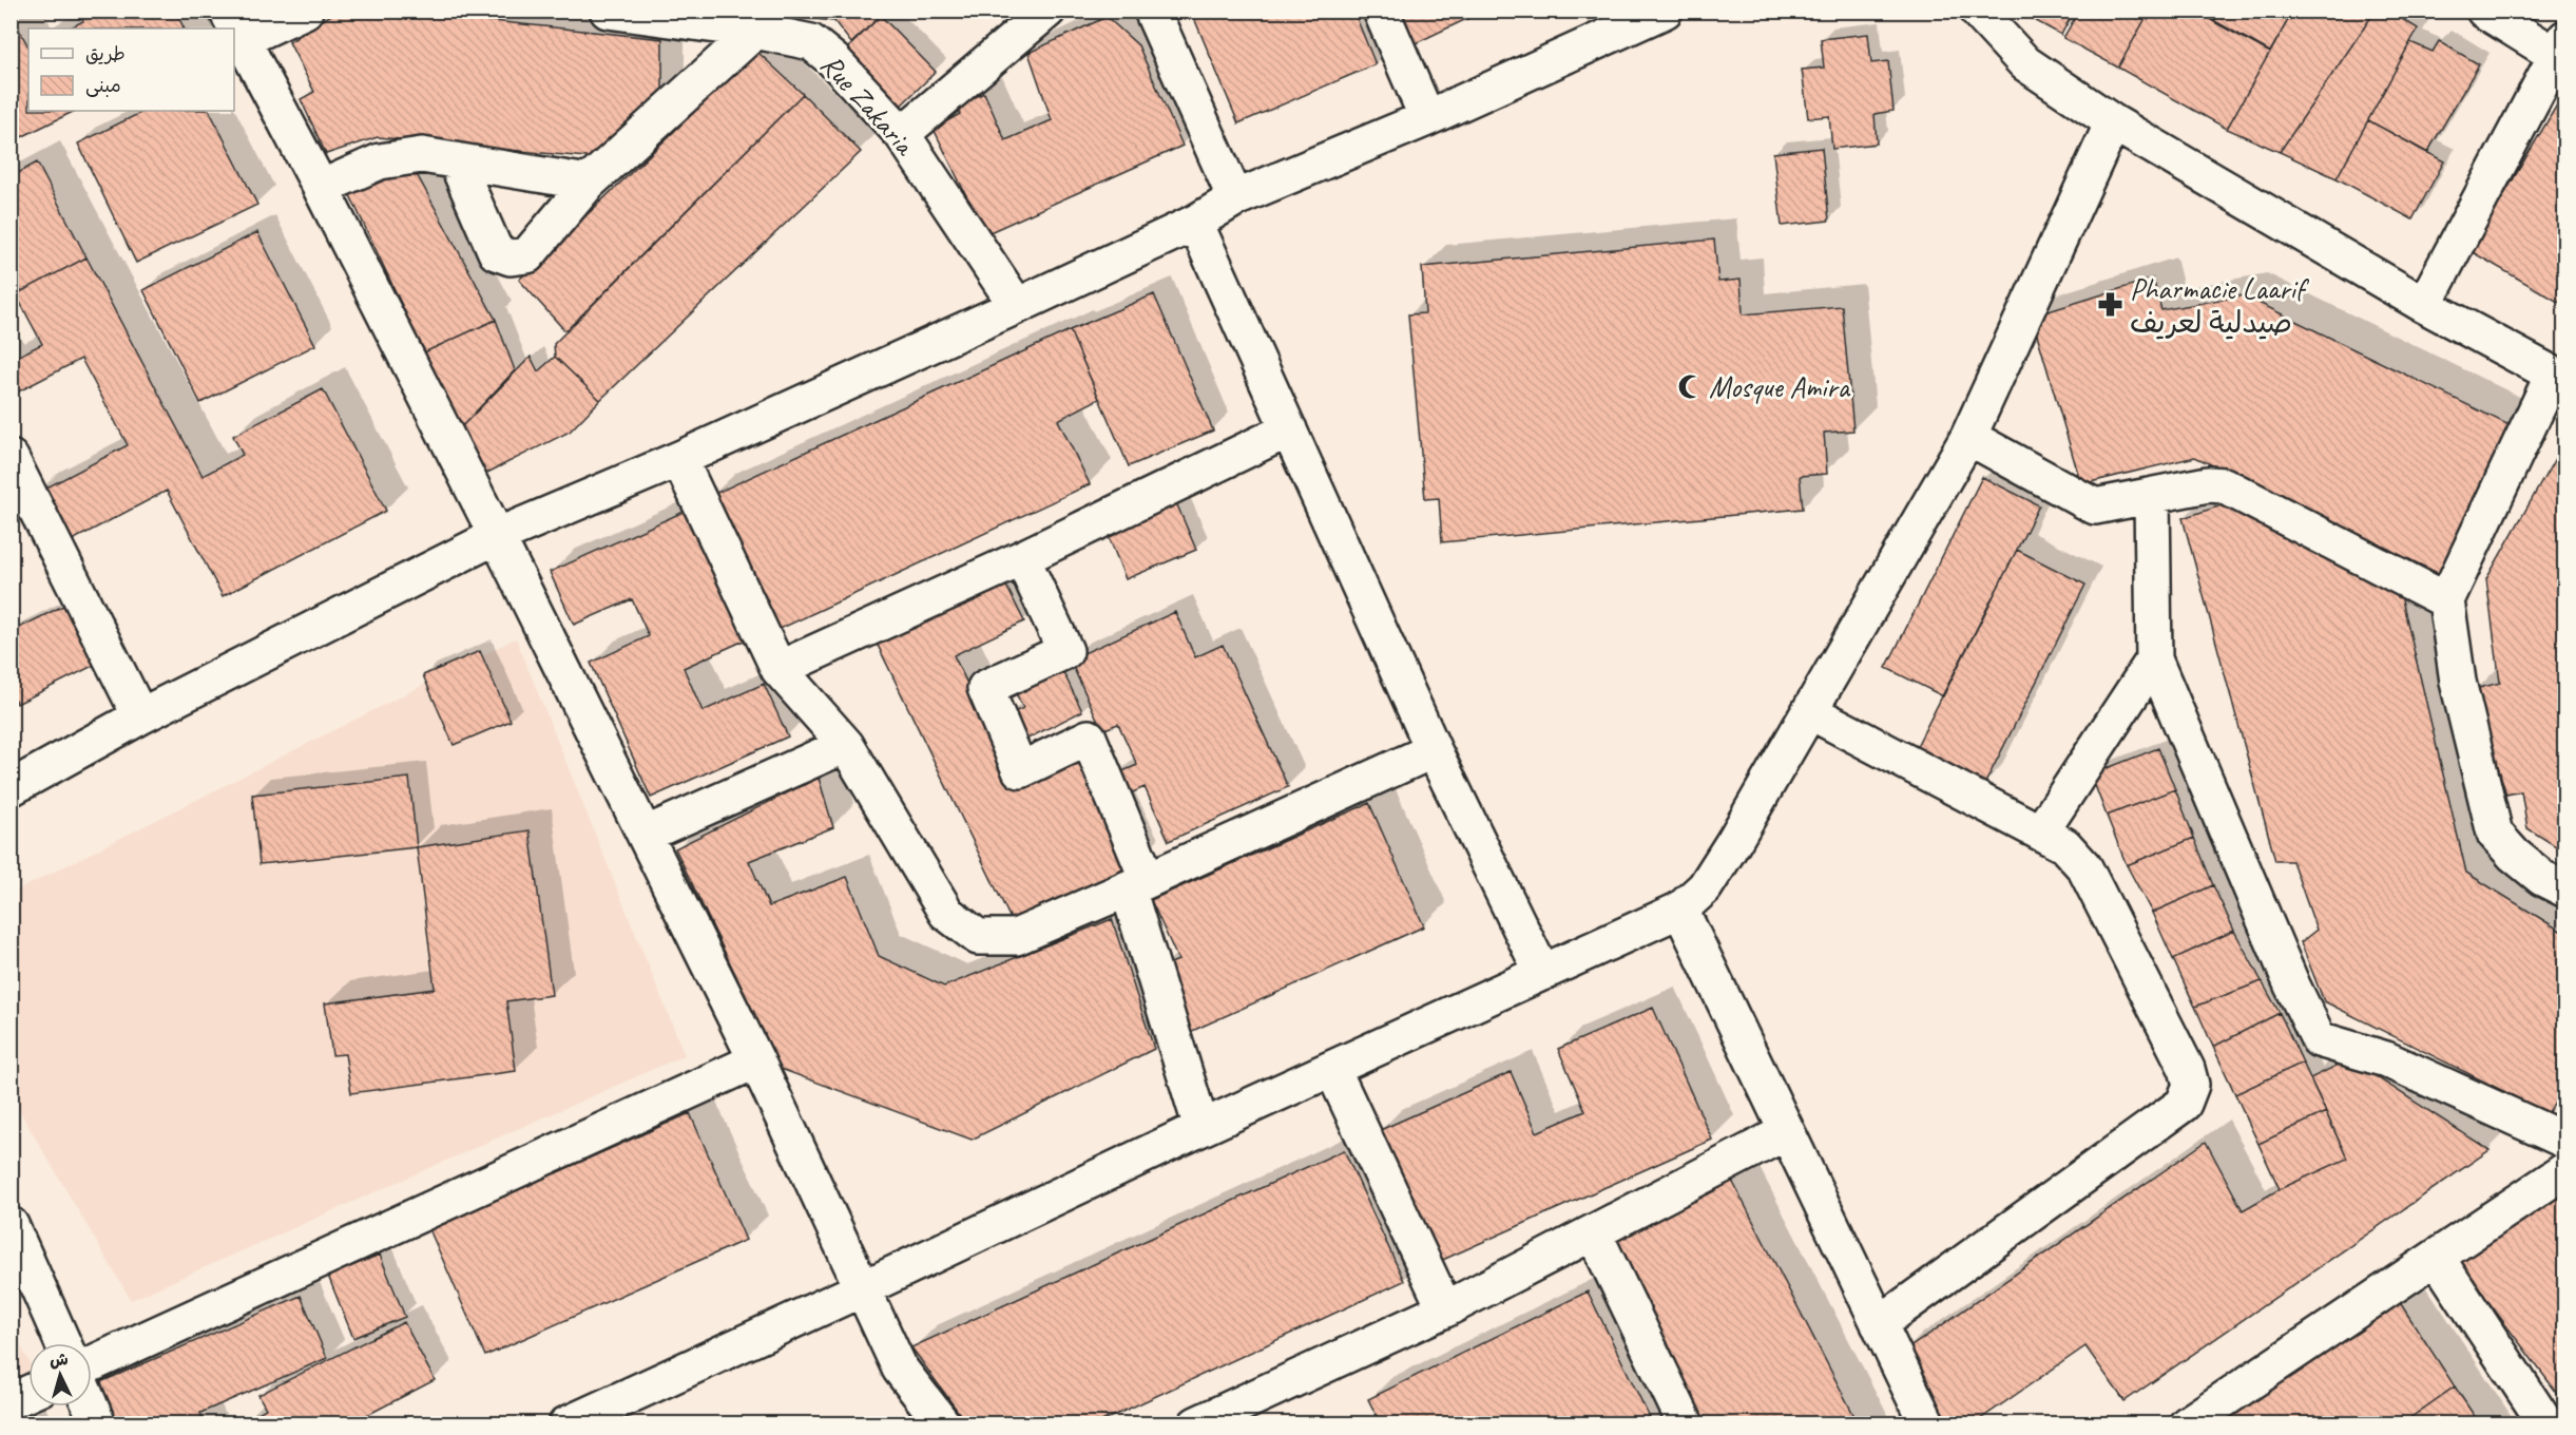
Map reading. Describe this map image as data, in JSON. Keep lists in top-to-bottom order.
{
  "streets": {
    "street": ["Rue Zakaria"]
  },
  "places": {
    "pharmacy": ["Pharmacie Laarif صيدلية لعريف"],
    "mosque": ["Mosque Amira"]
  },
  "legend": ["طريق", "مبنى"],
  "north": "top"
}
